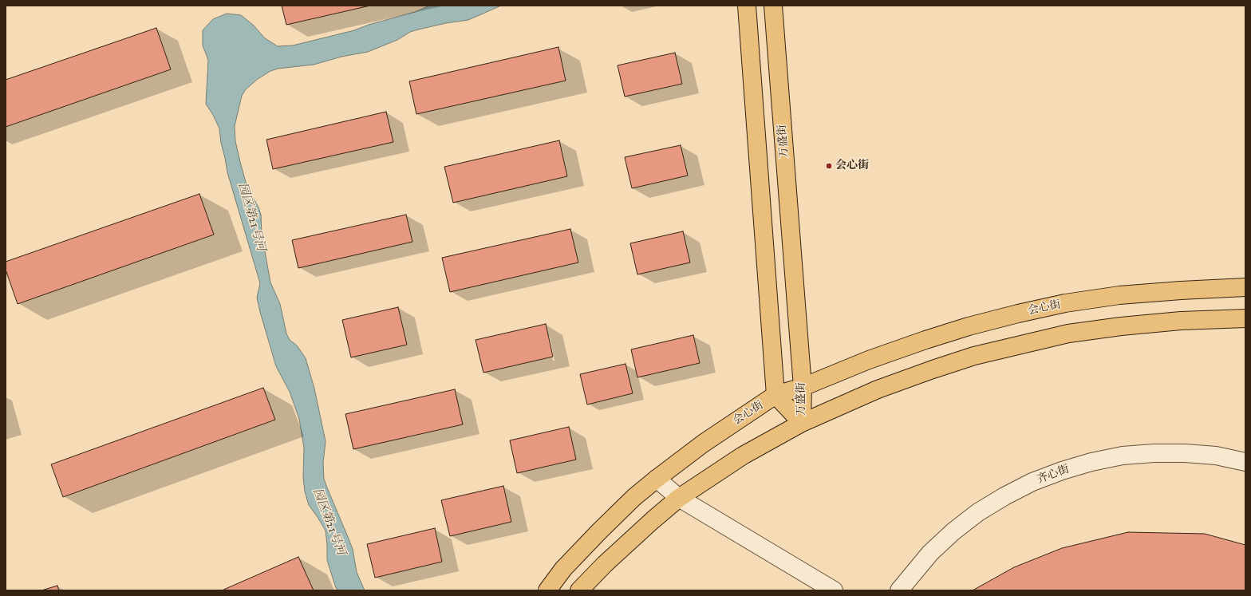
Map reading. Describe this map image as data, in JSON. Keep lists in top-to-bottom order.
{
  "streets": {
    "main road": ["万盛街", "会心街"],
    "street": ["齐心街"]
  },
  "crossings": [
    ["万盛街", "会心街"]
  ],
  "water": ["园区第21号河"],
  "places": ["会心街"]
}
